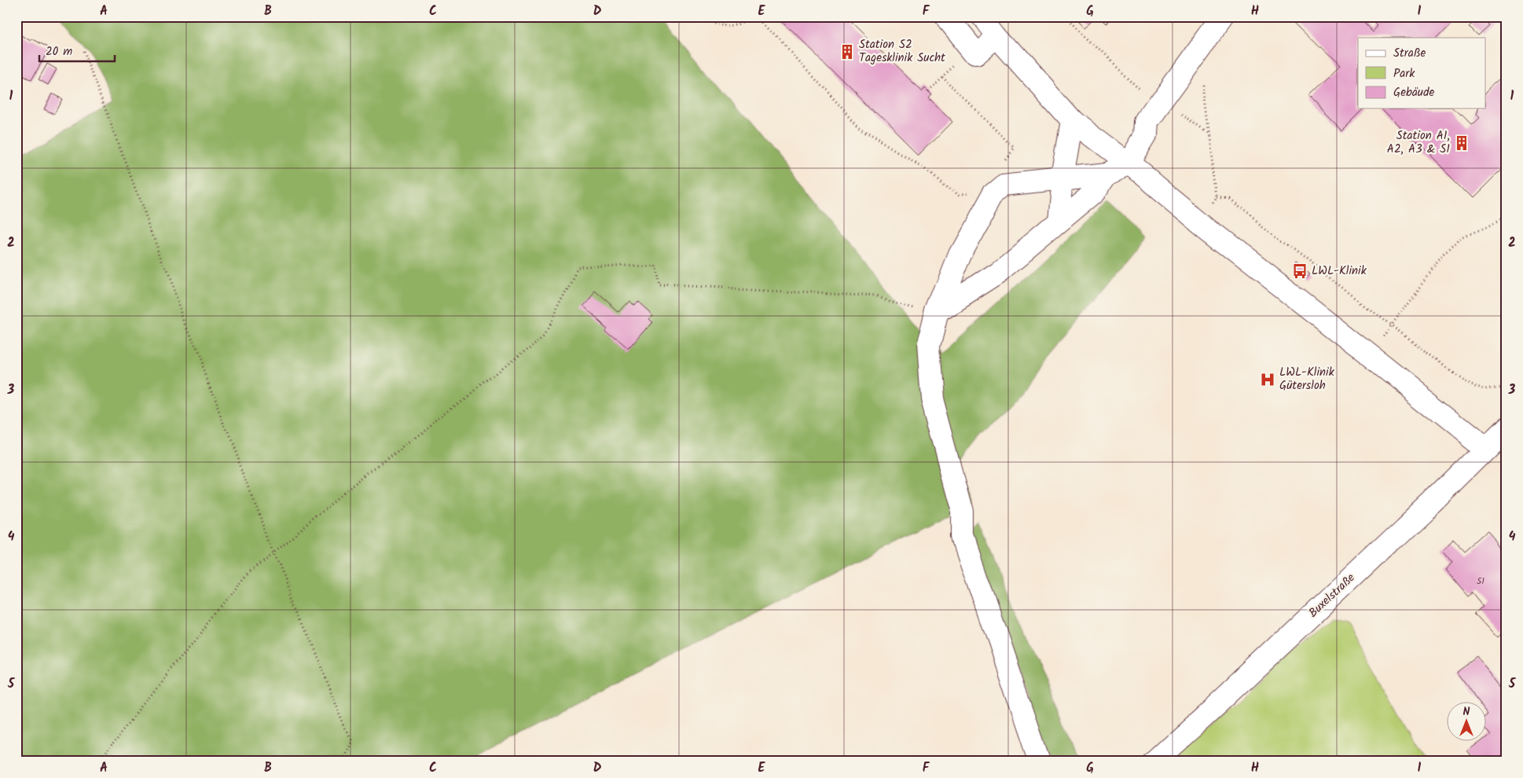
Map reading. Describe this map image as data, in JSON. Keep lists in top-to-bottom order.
{
  "streets": {
    "street": ["Buxelstraße"]
  },
  "places": {
    "building": ["Station S2 Tagesklinik Sucht", "Station A1, A2, A3 & S1"],
    "bus stop": ["LWL-Klinik"],
    "hospital": ["LWL-Klinik Gütersloh"]
  },
  "house_numbers": ["51"],
  "legend": ["Straße", "Park", "Gebäude"],
  "scale_bar": "20 m",
  "north": "top",
  "grid": {
    "columns": [
      "A",
      "B",
      "C",
      "D",
      "E",
      "F",
      "G",
      "H",
      "I"
    ],
    "rows": [
      "1",
      "2",
      "3",
      "4",
      "5"
    ]
  }
}
